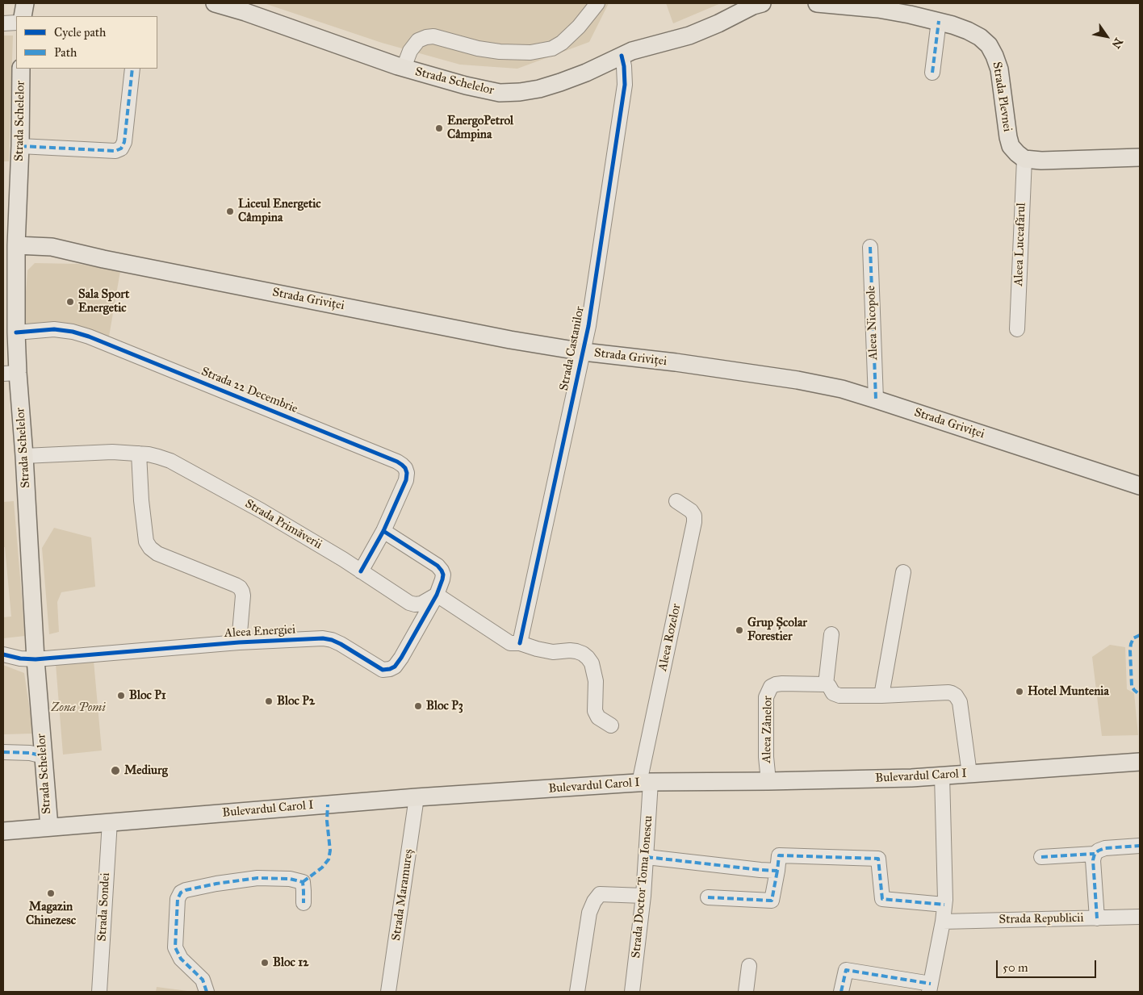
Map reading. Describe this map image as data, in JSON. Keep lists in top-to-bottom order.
{
  "streets": {
    "main road": [
      "Strada Schelelor",
      "Strada Plevnei",
      "Strada Griviței",
      "Bulevardul Carol I"
    ],
    "street": [
      "Aleea Luceafărul",
      "Aleea Nicopole",
      "Strada Castanilor",
      "Strada 22 Decembrie",
      "Strada Primăverii",
      "Aleea Energiei",
      "Aleea Rozelor",
      "Aleea Zânelor",
      "Strada Doctor Toma Ionescu",
      "Strada Maramureș",
      "Strada Sondei",
      "Strada Republicii"
    ]
  },
  "crossings": [
    ["Strada Schelelor", "Strada Griviței"],
    ["Strada Schelelor", "Strada Castanilor"],
    ["Strada Schelelor", "Strada 22 Decembrie"],
    ["Strada Schelelor", "Strada Primăverii"],
    ["Strada Schelelor", "Aleea Energiei"],
    ["Strada Schelelor", "Bulevardul Carol I"],
    ["Strada Plevnei", "Aleea Luceafărul"],
    ["Strada Griviței", "Aleea Nicopole"],
    ["Strada Griviței", "Strada Castanilor"],
    ["Strada 22 Decembrie", "Strada Primăverii"],
    ["Strada Primăverii", "Aleea Energiei"],
    ["Aleea Rozelor", "Bulevardul Carol I"],
    ["Aleea Rozelor", "Strada Doctor Toma Ionescu"],
    ["Aleea Zânelor", "Bulevardul Carol I"],
    ["Bulevardul Carol I", "Strada Doctor Toma Ionescu"],
    ["Bulevardul Carol I", "Strada Maramureș"],
    ["Bulevardul Carol I", "Strada Sondei"]
  ],
  "parks": ["Zona Pomi"],
  "places": [
    "EnergoPetrol Câmpina",
    "Liceul Energetic Câmpina",
    "Sala Sport Energetic",
    "Grup Școlar Forestier",
    "Hotel Muntenia",
    "Bloc P1",
    "Bloc P2",
    "Bloc P3",
    "Mediurg",
    "Magazin Chinezesc",
    "Bloc 12"
  ],
  "legend": ["Cycle path", "Path"],
  "scale_bar": "50 m",
  "north": "bottom right"
}
